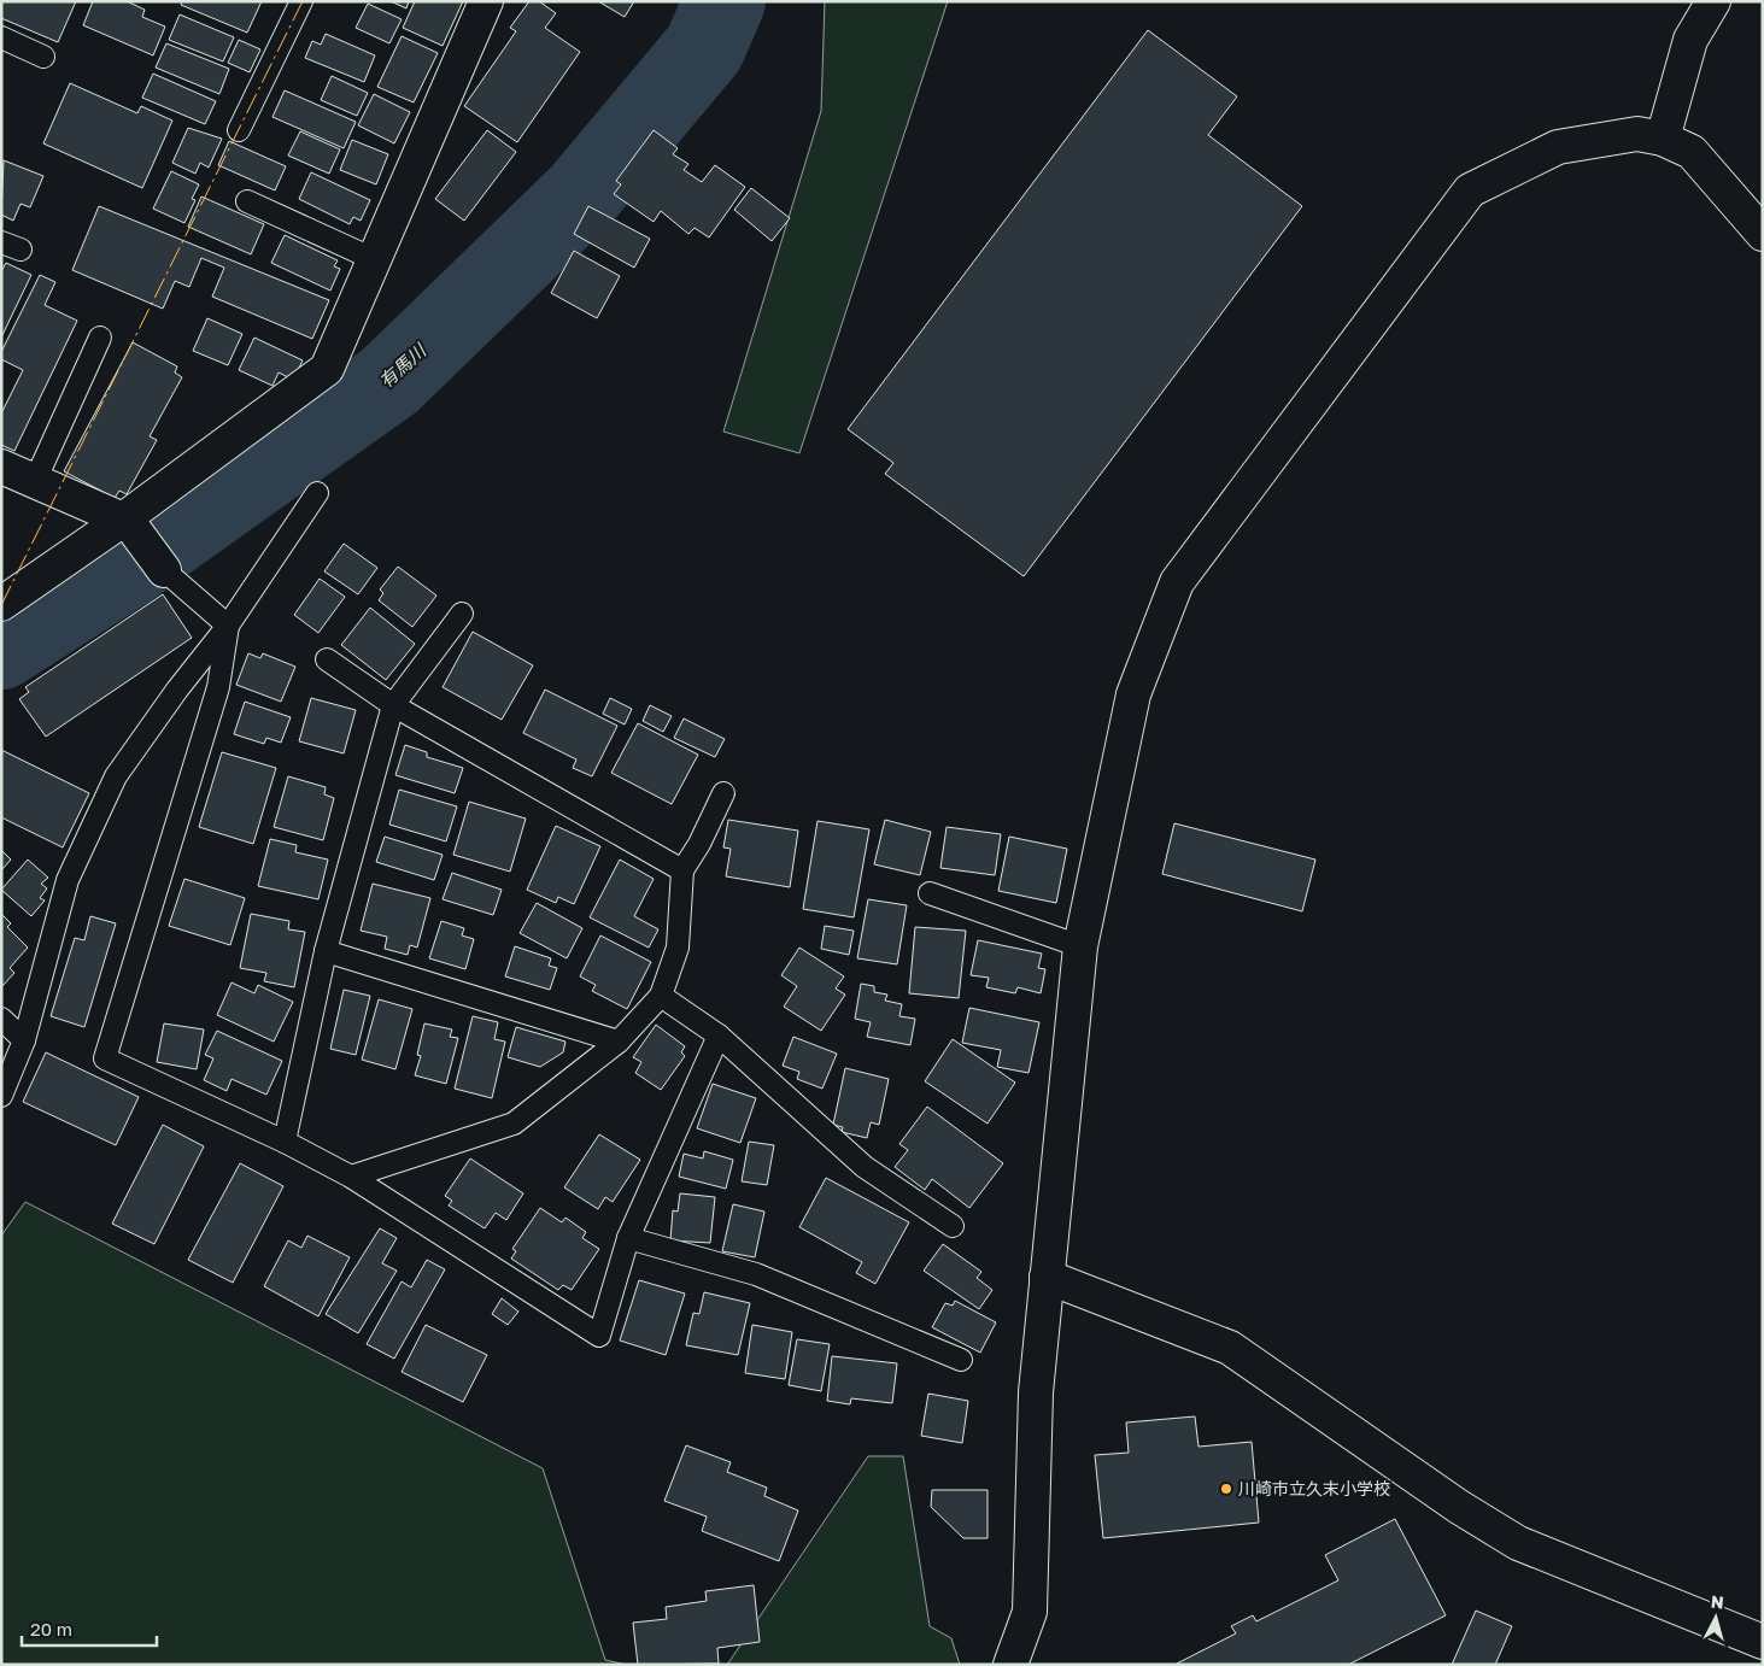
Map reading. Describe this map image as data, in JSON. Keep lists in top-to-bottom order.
{
  "water": ["有馬川"],
  "places": ["川崎市立久末小学校"],
  "scale_bar": "20 m",
  "north": "top"
}
